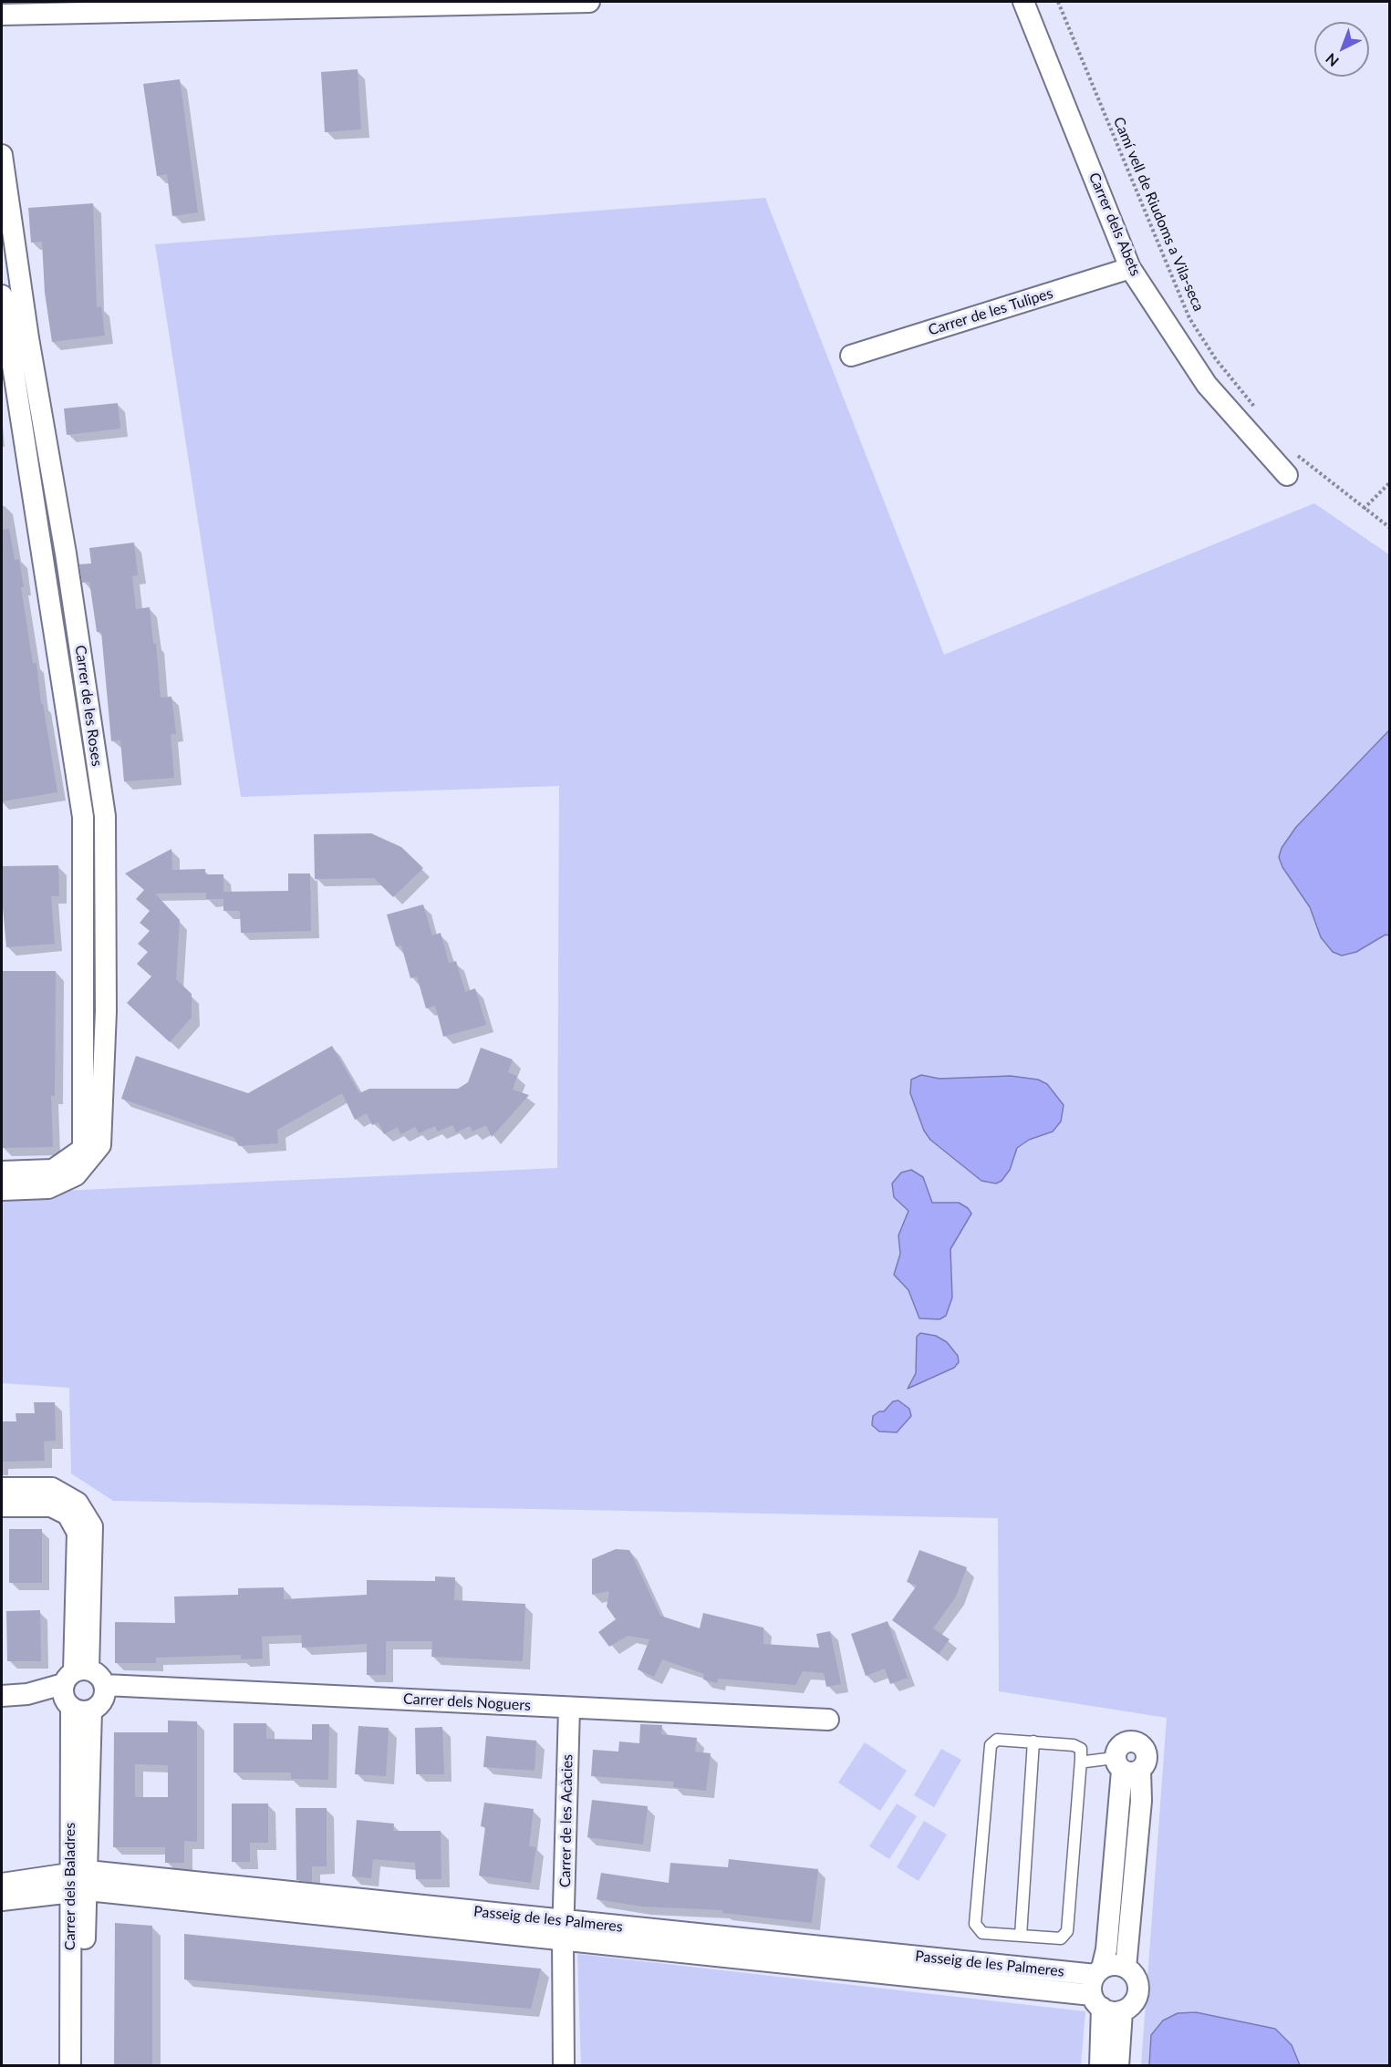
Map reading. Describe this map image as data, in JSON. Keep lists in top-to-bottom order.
{
  "streets": {
    "street": [
      "Carrer dels Abets",
      "Carrer de les Tulipes",
      "Carrer de les Roses",
      "Carrer dels Noguers",
      "Carrer de les Acàcies",
      "Carrer dels Baladres",
      "Passeig de les Palmeres"
    ],
    "path": ["Camí vell de Riudoms a Vila-seca"]
  },
  "crossings": [
    ["Carrer dels Abets", "Carrer de les Tulipes"],
    ["Carrer dels Noguers", "Carrer de les Acàcies"],
    ["Carrer de les Acàcies", "Passeig de les Palmeres"],
    ["Carrer dels Baladres", "Passeig de les Palmeres"]
  ],
  "north": "bottom left"
}
